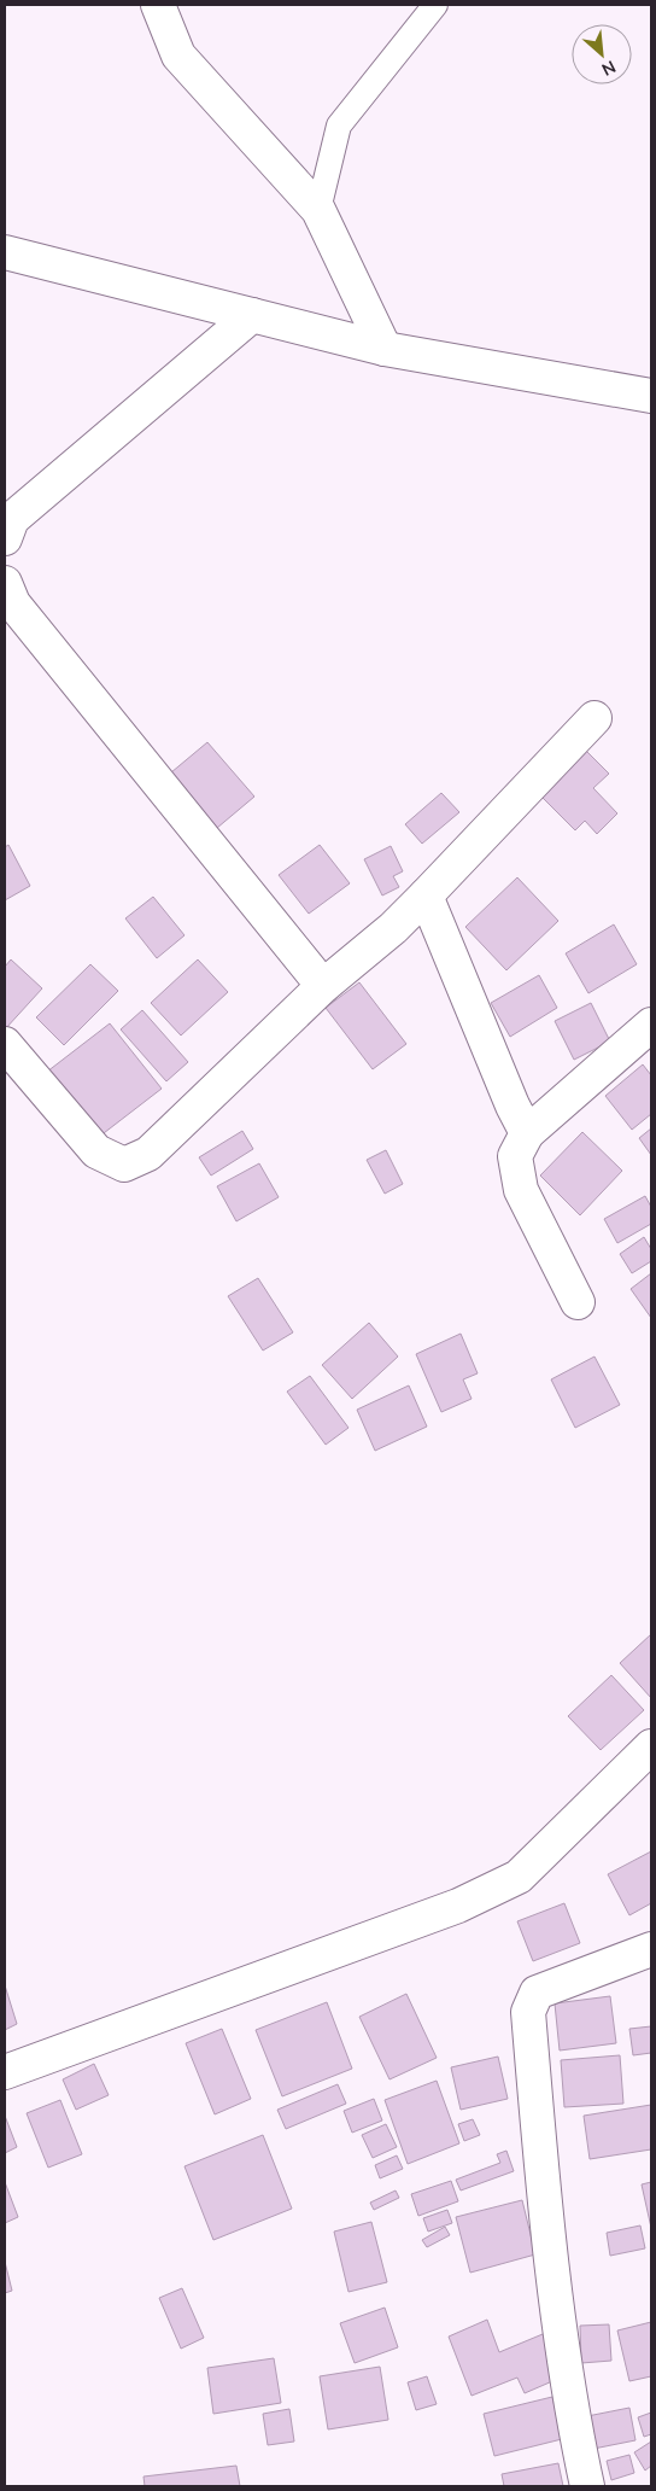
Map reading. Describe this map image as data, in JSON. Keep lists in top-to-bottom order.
{
  "north": "bottom right"
}
